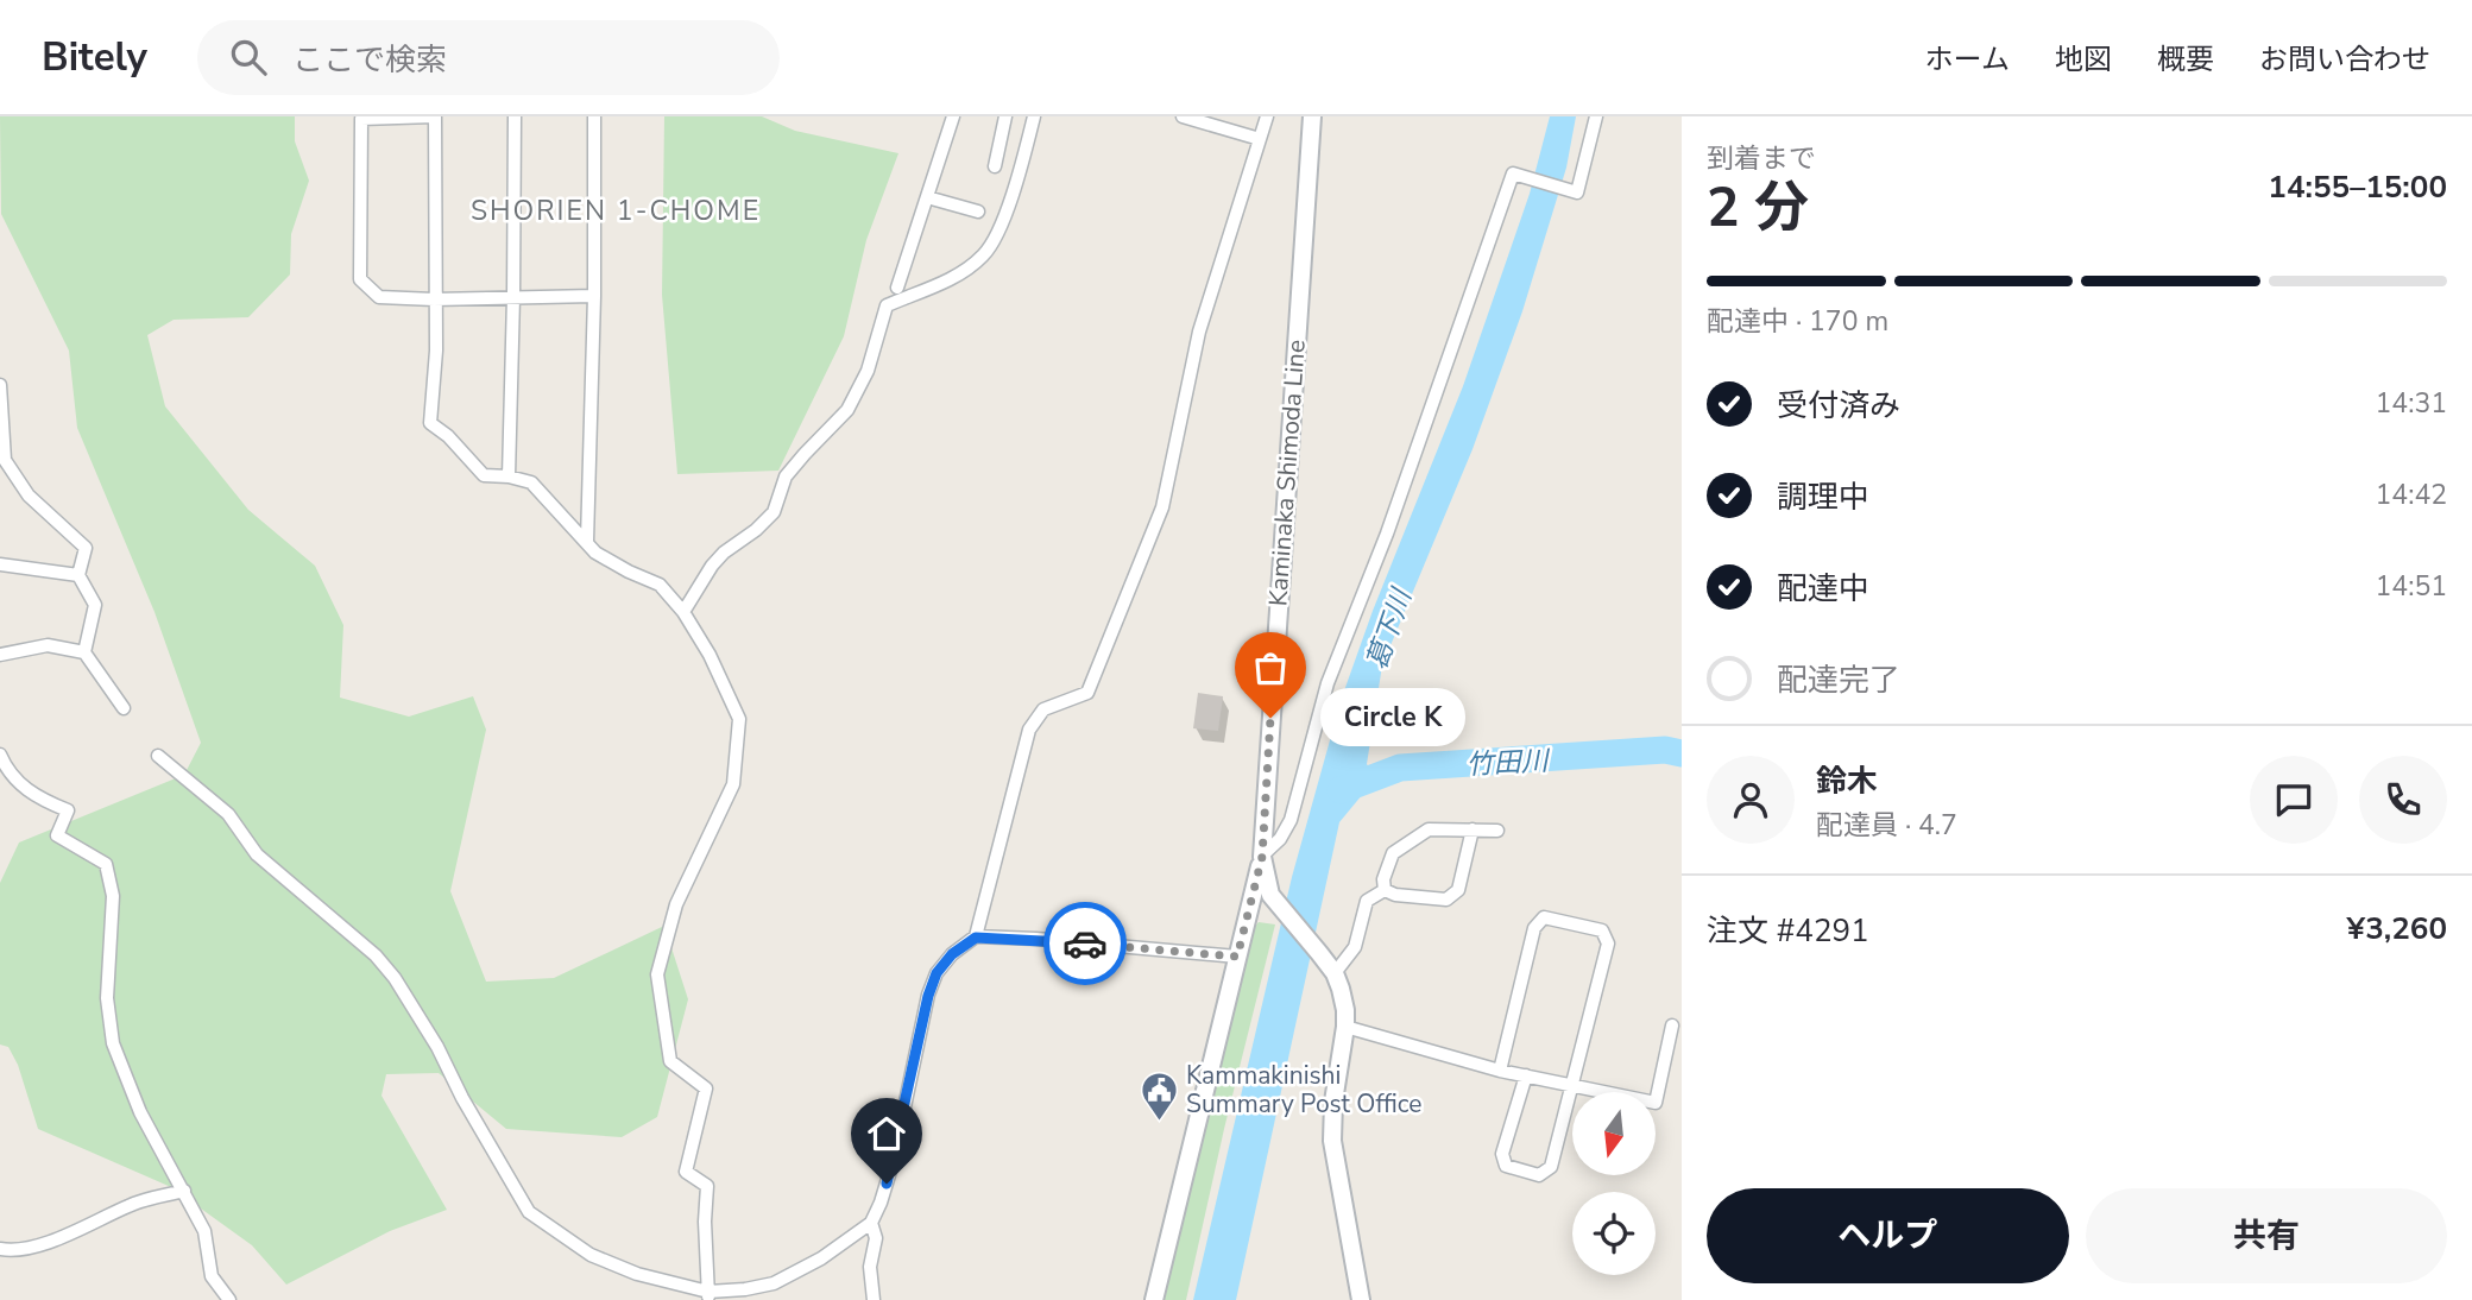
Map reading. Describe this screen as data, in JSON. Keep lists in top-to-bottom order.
{
  "streets": {
    "main road": ["Kaminaka Shimoda Line"]
  },
  "districts": ["SHORIEN 1-CHOME"],
  "water": ["葛下川", "竹田川"],
  "places": {
    "other": ["Circle K"],
    "public building": ["Kammakinishi Summary Post Office"]
  },
  "north": "bottom",
  "page": {
    "header": "Bitely",
    "search": "ここで検索",
    "nav": [
      "ホーム",
      "地図",
      "概要",
      "お問い合わせ"
    ],
    "heading": ["2 分", "到着まで", "14:55–15:00"],
    "panel": [
      "鈴木",
      "配達員 · 4.7",
      "注文 #4291",
      "¥3,260"
    ],
    "bar": "配達中 · 170 m",
    "list": [
      ["受付済み", "14:31"],
      ["調理中", "14:42"],
      ["配達中", "14:51"],
      "配達完了"
    ],
    "bubble": "Circle K",
    "buttons": ["ヘルプ", "共有"]
  }
}
